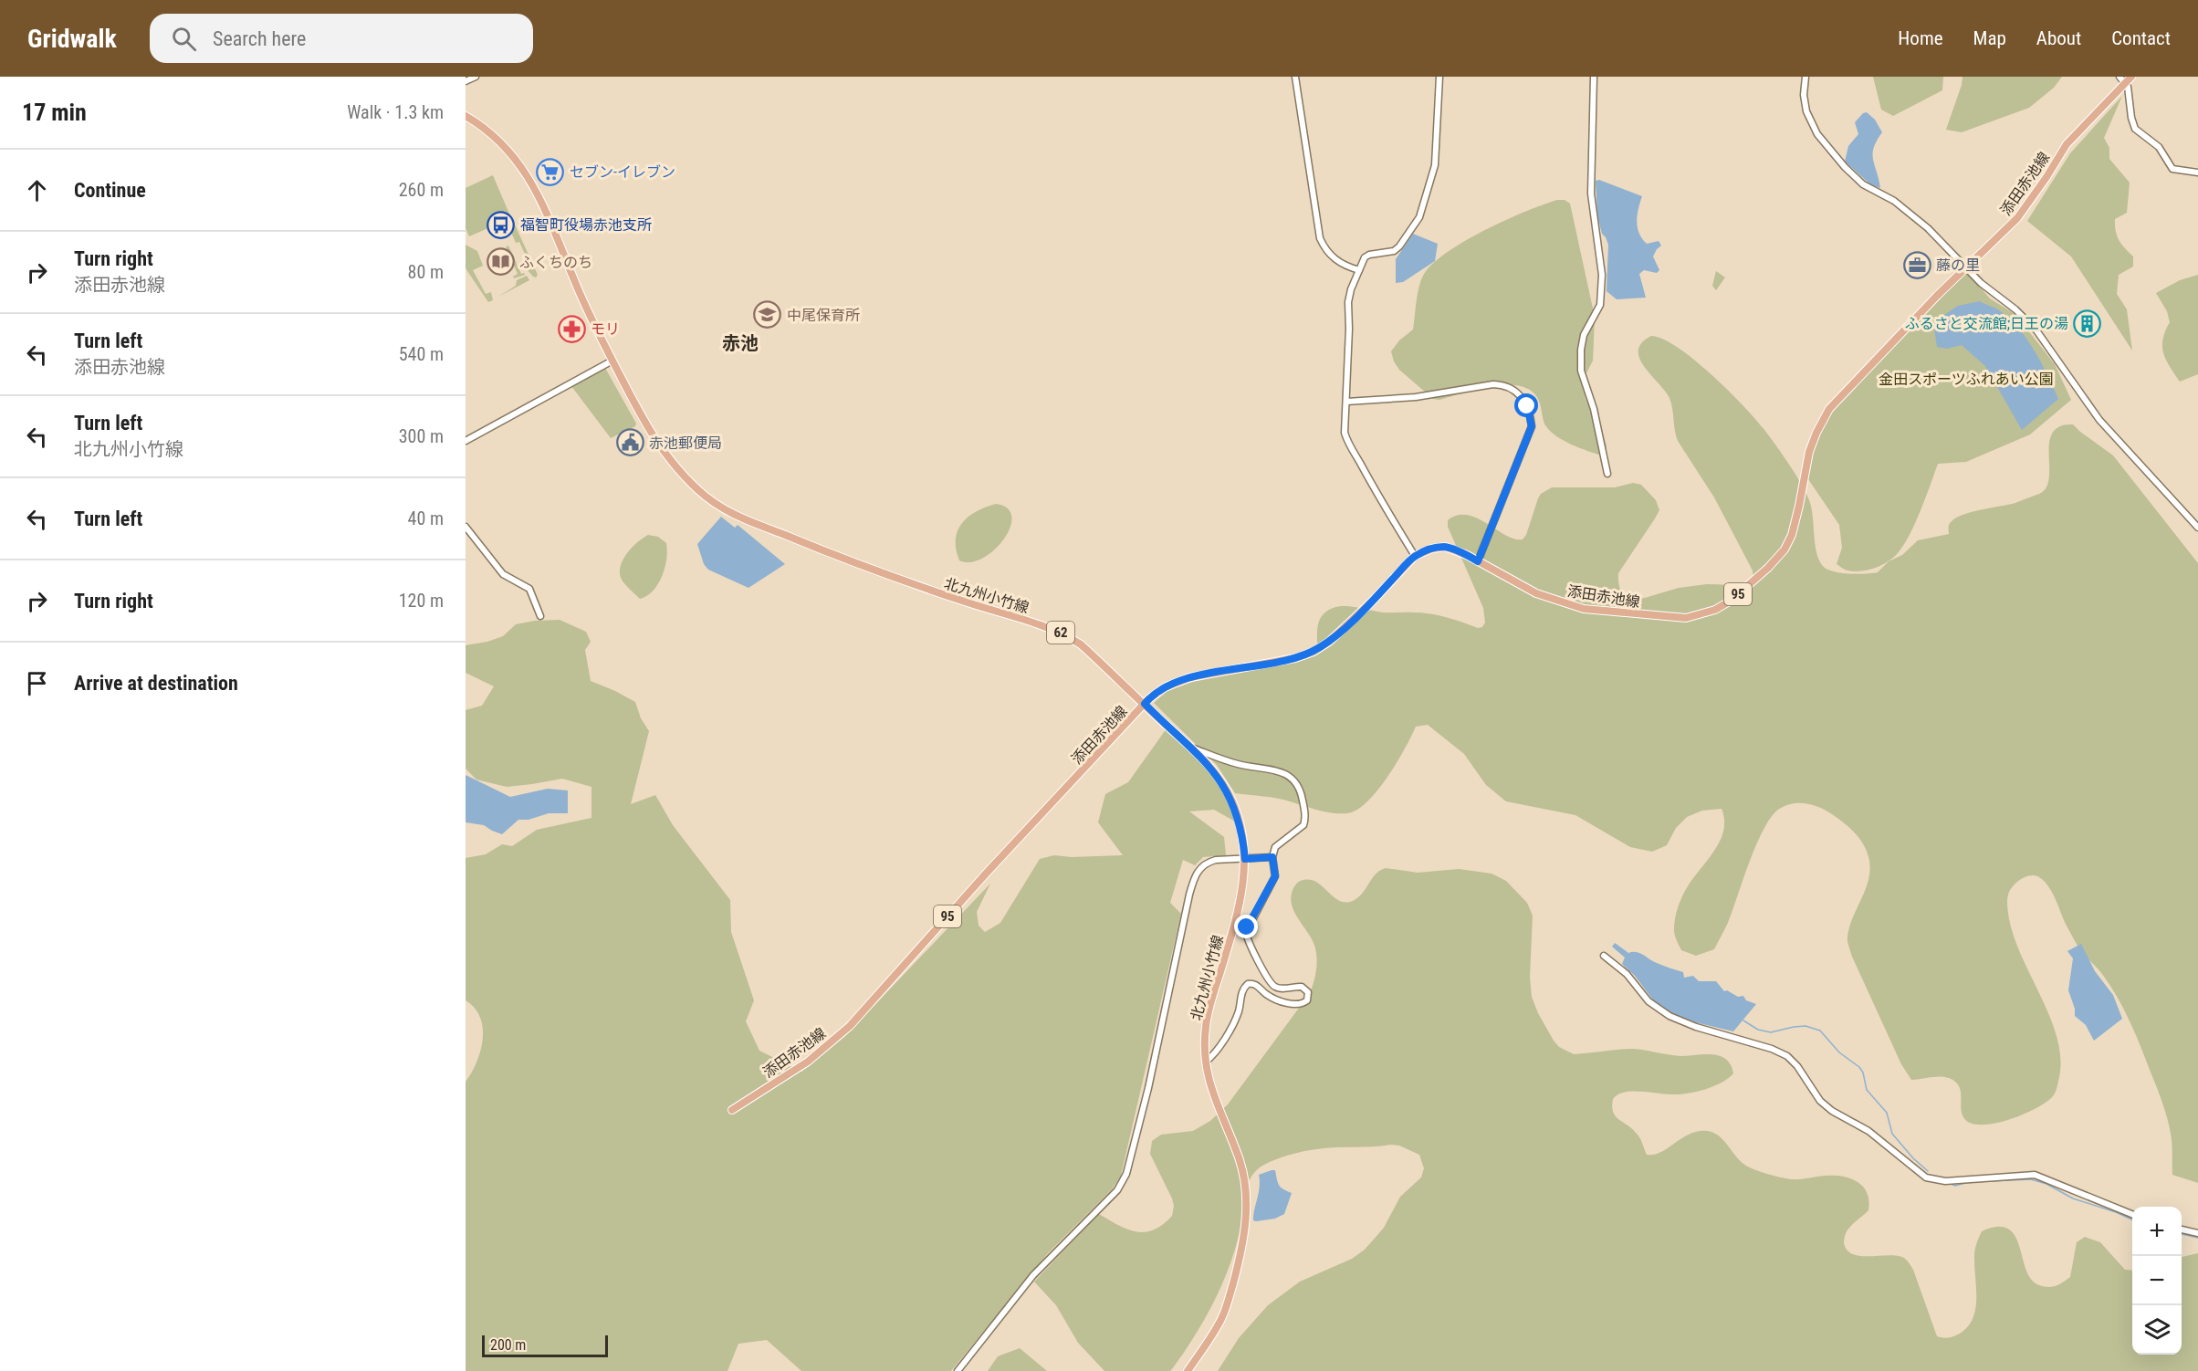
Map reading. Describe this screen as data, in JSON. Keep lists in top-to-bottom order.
{
  "streets": {
    "main road": [
      "添田赤池線",
      "95",
      "北九州小竹線",
      "62"
    ]
  },
  "crossings": [
    ["添田赤池線", "北九州小竹線"]
  ],
  "districts": ["赤池"],
  "parks": ["金田スポーツふれあい公園"],
  "places": {
    "supermarket": ["セブン-イレブン"],
    "bus stop": ["福智町役場赤池支所"],
    "library": ["ふくちのち"],
    "office": ["藤の里"],
    "school or university": ["中尾保育所"],
    "building": ["ふるさと交流館;日王の湯"],
    "pharmacy": ["モリ"],
    "public building": ["赤池郵便局"]
  },
  "scale_bar": "200 m",
  "page": {
    "header": "Gridwalk",
    "search": "Search here",
    "nav": [
      "Home",
      "Map",
      "About",
      "Contact"
    ],
    "heading": ["17 min", "Walk · 1.3 km"],
    "list": [
      ["Continue", "260 m"],
      ["Turn right", "添田赤池線", "80 m"],
      ["Turn left", "添田赤池線", "540 m"],
      ["Turn left", "北九州小竹線", "300 m"],
      ["Turn left", "40 m"],
      ["Turn right", "120 m"],
      "Arrive at destination"
    ],
    "map_buttons": ["+", "−"],
    "scale": "200 m"
  }
}
